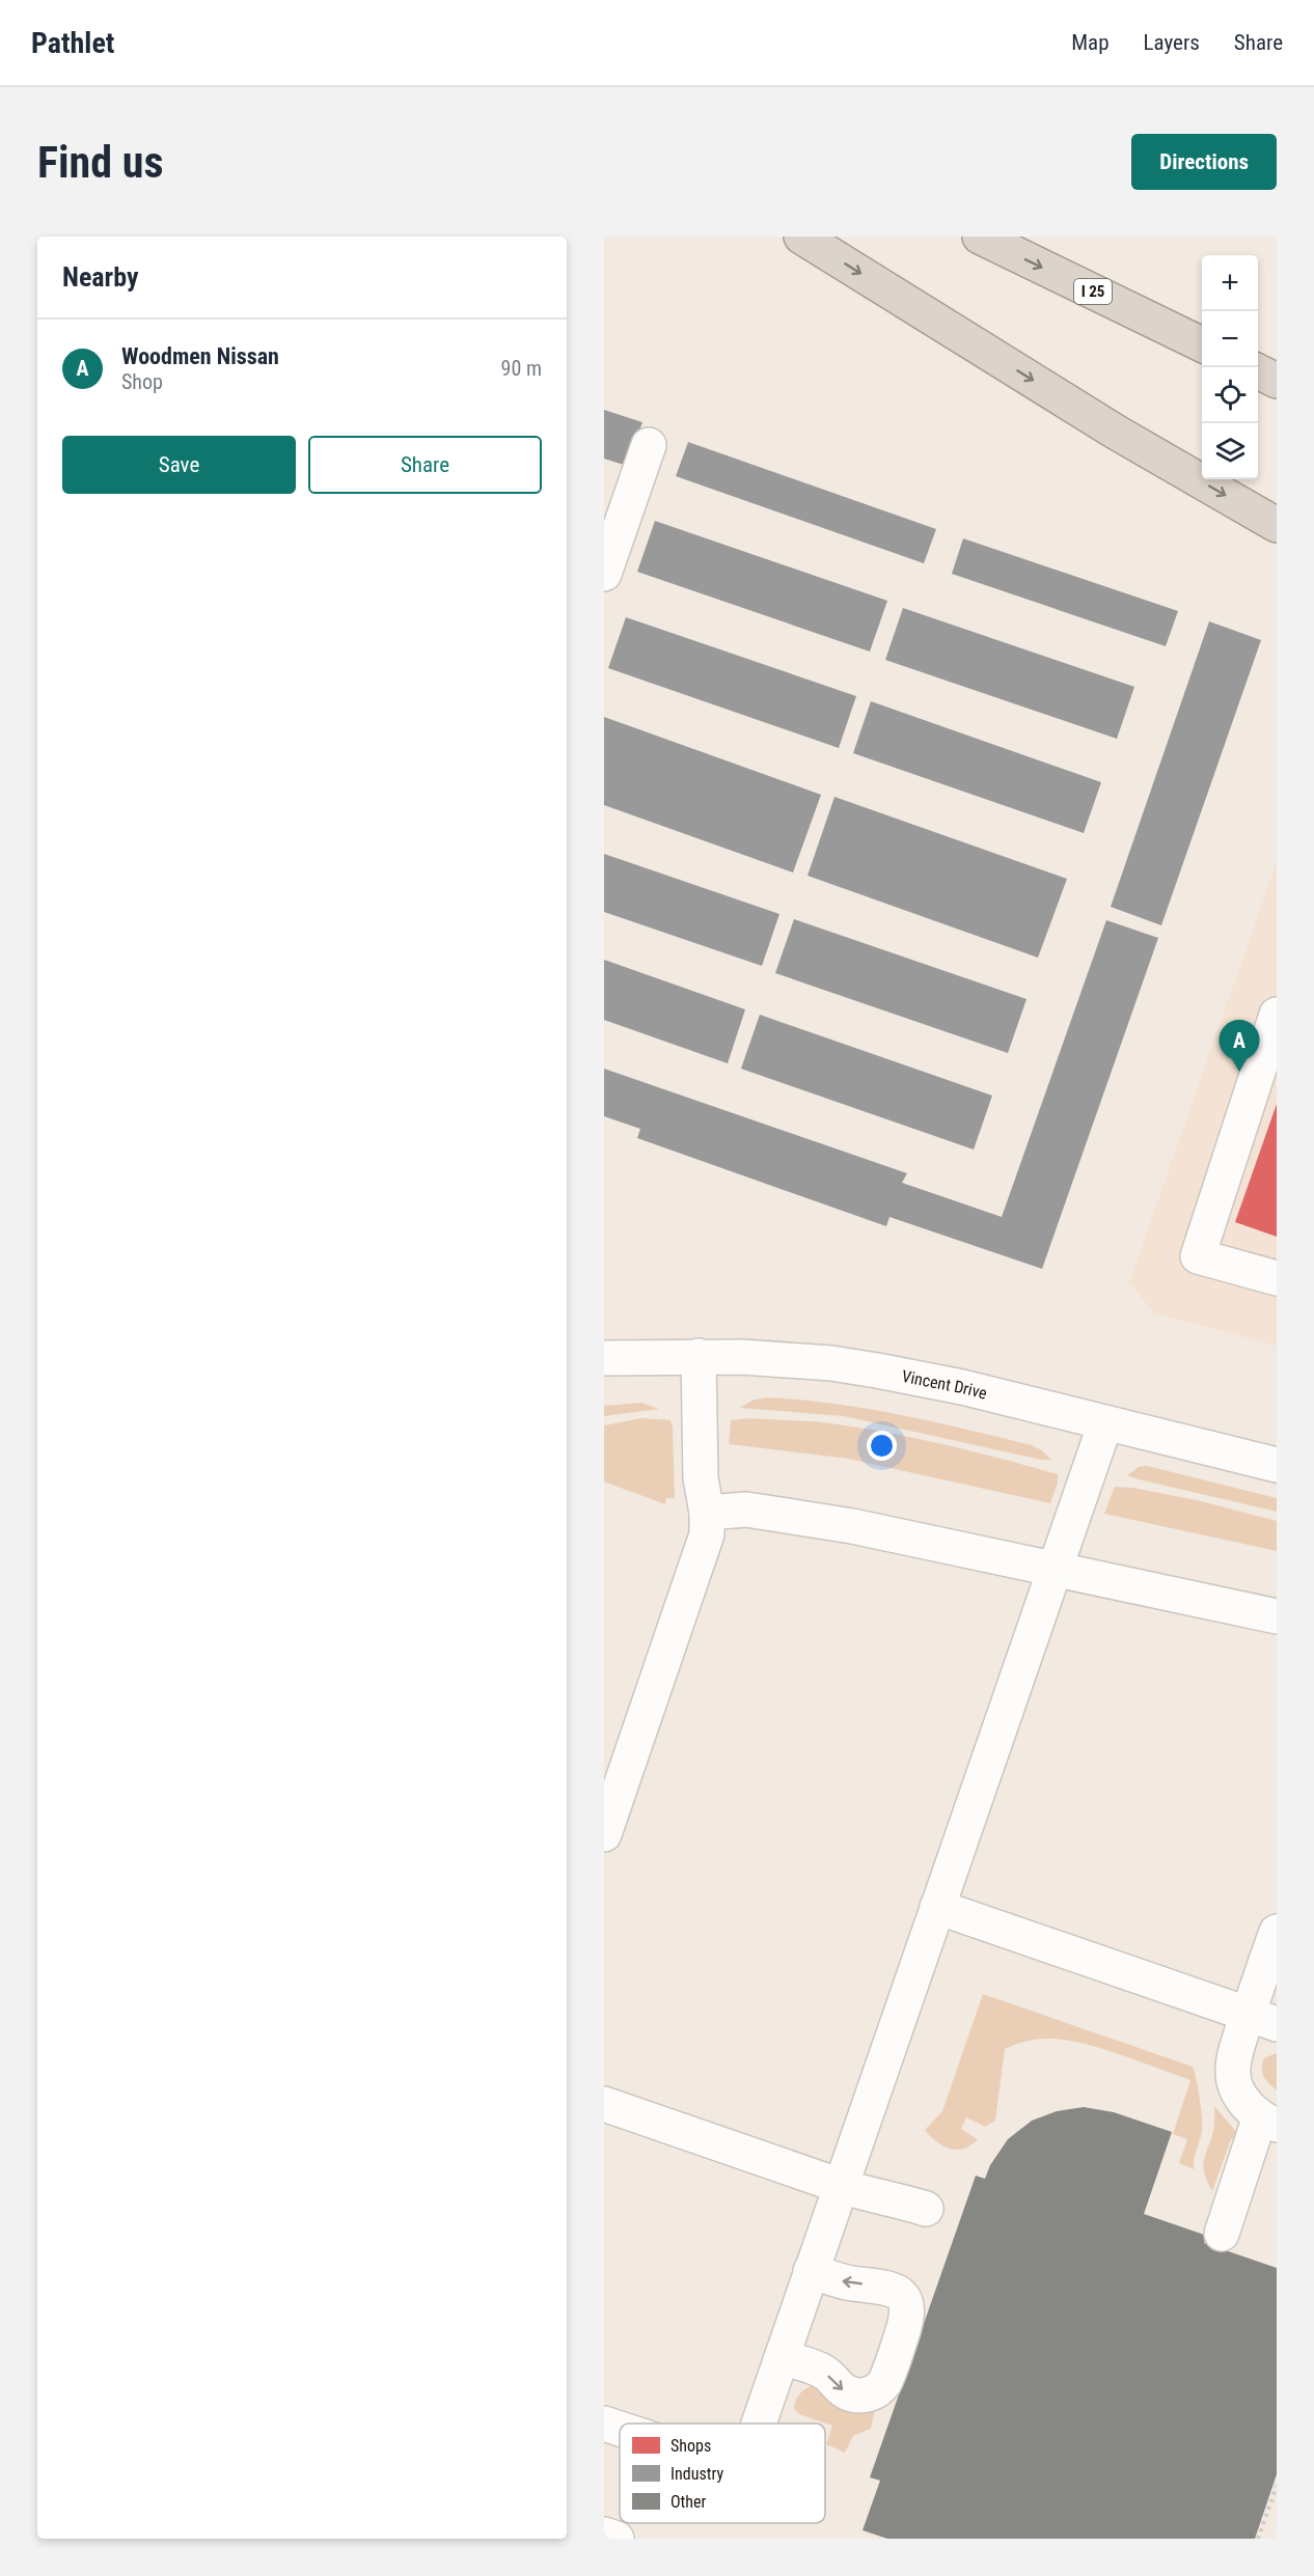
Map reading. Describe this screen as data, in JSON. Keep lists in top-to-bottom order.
{
  "streets": {
    "highway": ["I 25"],
    "street": ["Vincent Drive"]
  },
  "legend": ["Shops", "Industry", "Other"],
  "page": {
    "header": "Pathlet",
    "nav": ["Map", "Layers", "Share"],
    "buttons": [
      "Directions",
      ["Save", "Share"]
    ],
    "title": "Find us",
    "heading": "Nearby",
    "map_buttons": ["+", "−"],
    "list": [
      {
        "mark": "A",
        "name": "Woodmen Nissan",
        "note": "Shop",
        "value": "90 m"
      }
    ],
    "pins": "A"
  }
}
